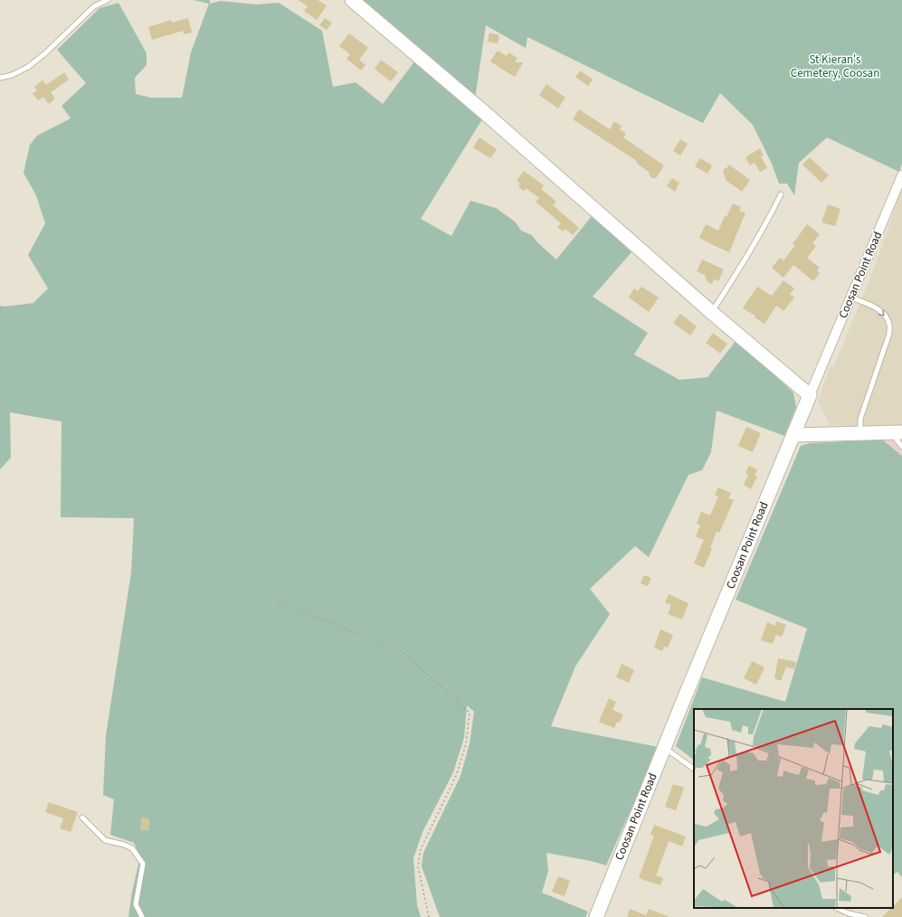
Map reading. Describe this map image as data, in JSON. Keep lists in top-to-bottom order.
{
  "streets": {
    "street": ["Coosan Point Road"]
  },
  "parks": ["St Kieran's Cemetery, Coosan"]
}
